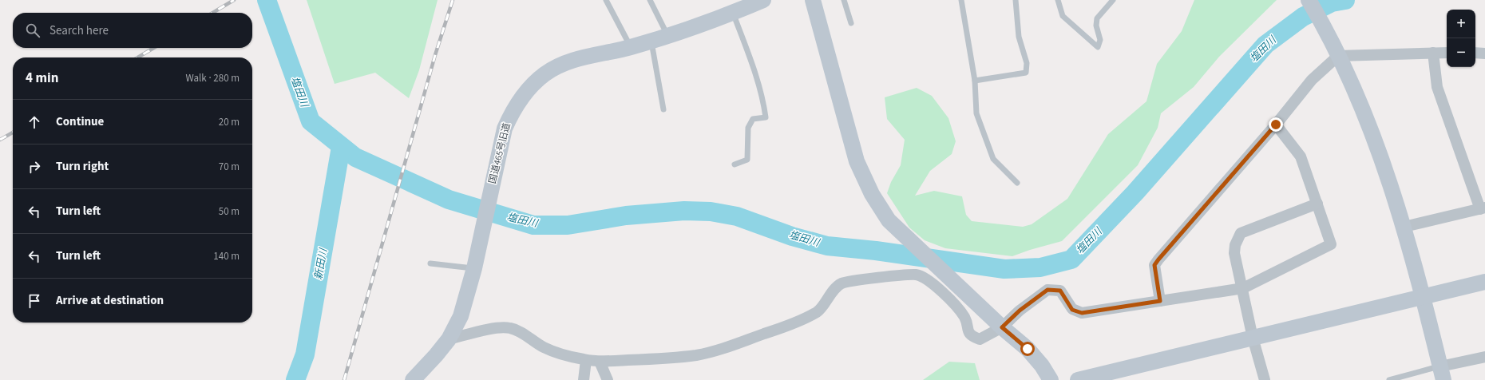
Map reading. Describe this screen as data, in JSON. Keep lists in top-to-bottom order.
{
  "streets": {
    "street": ["国道465号旧道"]
  },
  "water": ["塩田川", "新田川"],
  "page": {
    "map_buttons": ["+", "−"],
    "search": "Search here",
    "heading": ["4 min", "Walk · 280 m"],
    "list": [
      ["Continue", "20 m"],
      ["Turn right", "70 m"],
      ["Turn left", "50 m"],
      ["Turn left", "140 m"],
      "Arrive at destination"
    ]
  }
}
